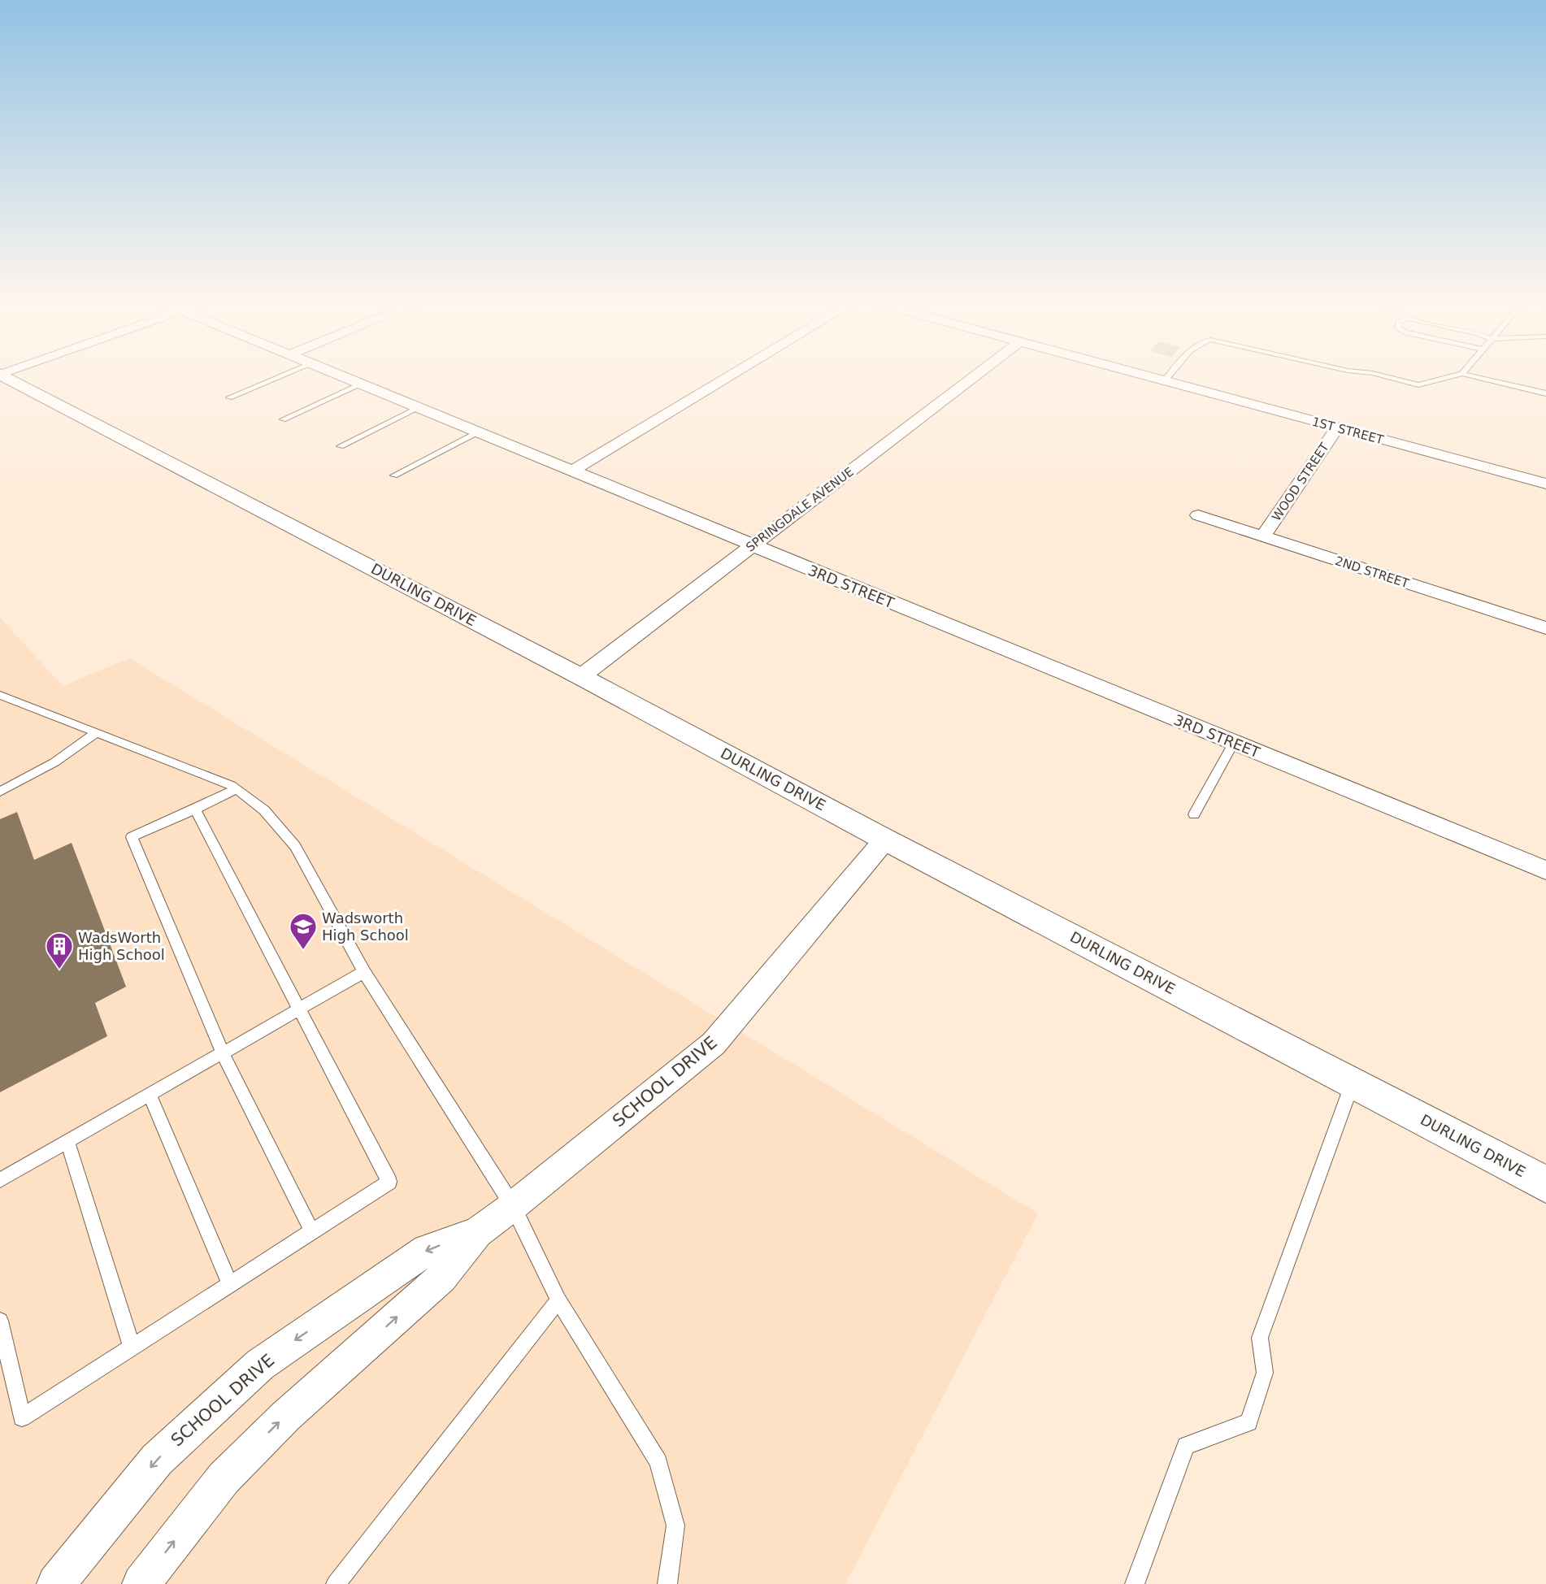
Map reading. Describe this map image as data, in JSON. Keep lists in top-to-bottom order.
{
  "streets": {
    "street": [
      "1ST STREET",
      "WOOD STREET",
      "SPRINGDALE AVENUE",
      "2ND STREET",
      "3RD STREET",
      "DURLING DRIVE",
      "SCHOOL DRIVE"
    ]
  },
  "crossings": [
    ["1ST STREET", "WOOD STREET"],
    ["WOOD STREET", "2ND STREET"],
    ["SPRINGDALE AVENUE", "3RD STREET"],
    ["SPRINGDALE AVENUE", "DURLING DRIVE"],
    ["DURLING DRIVE", "SCHOOL DRIVE"]
  ],
  "places": {
    "school or university": ["Wadsworth High School"],
    "building": ["WadsWorth High School"]
  }
}
